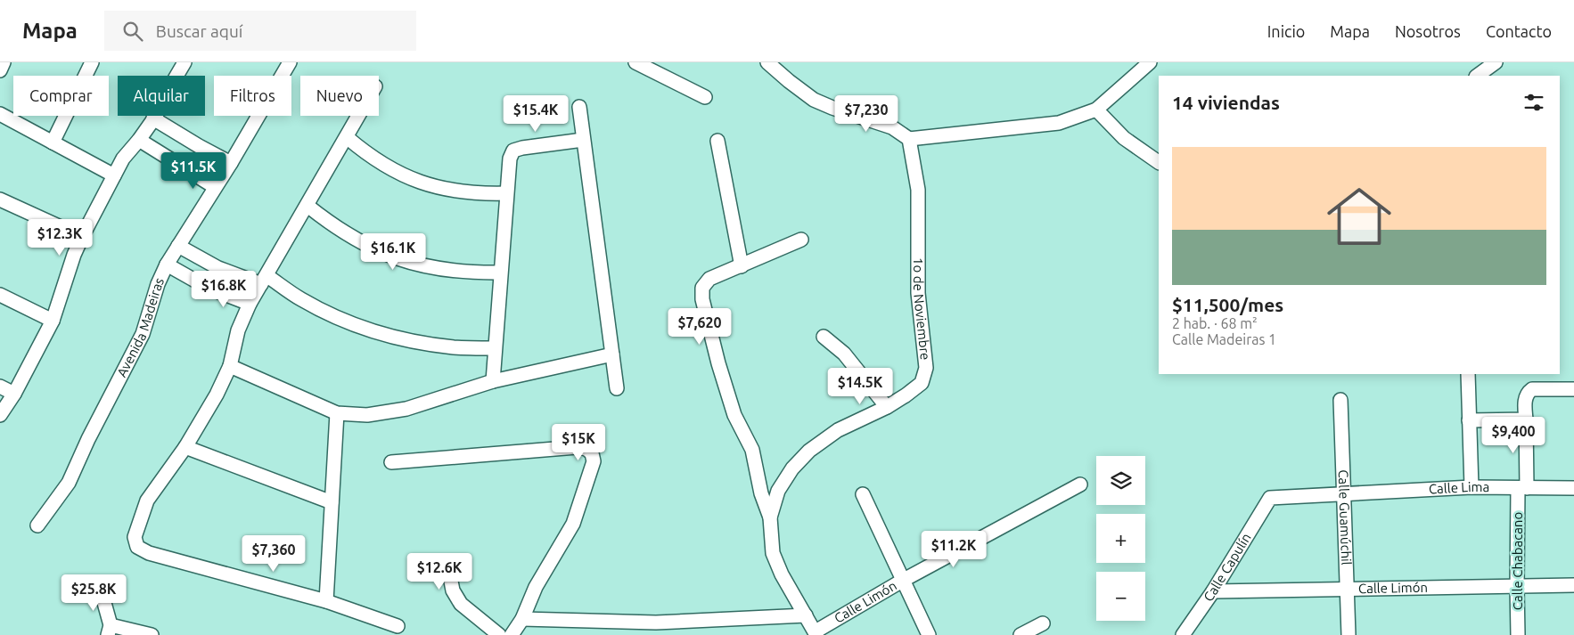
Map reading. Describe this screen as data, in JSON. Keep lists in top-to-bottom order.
{
  "streets": {
    "street": [
      "1o de Noviembre",
      "Avenida Madeiras",
      "Calle Lima",
      "Calle Guamúchil",
      "Calle Chabacano",
      "Calle Capulín",
      "Calle Limón"
    ]
  },
  "crossings": [
    ["1o de Noviembre", "Calle Limón"],
    ["Calle Lima", "Calle Guamúchil"],
    ["Calle Lima", "Calle Chabacano"],
    ["Calle Lima", "Calle Capulín"],
    ["Calle Guamúchil", "Calle Limón"],
    ["Calle Chabacano", "Calle Limón"],
    ["Calle Capulín", "Calle Limón"]
  ],
  "page": {
    "header": "Mapa",
    "search": "Buscar aquí",
    "nav": [
      "Inicio",
      "Mapa",
      "Nosotros",
      "Contacto"
    ],
    "chip": [
      "Comprar",
      "Alquilar",
      "Filtros",
      "Nuevo"
    ],
    "heading": "14 viviendas",
    "price": [
      "$15.4K",
      "$7,230",
      "$11.5K",
      "$12.3K",
      "$16.1K",
      "$16.8K",
      "$7,620",
      "$14.5K",
      "$9,400",
      "$15K",
      "$11.2K",
      "$7,360",
      "$12.6K",
      "$25.8K"
    ],
    "list": [
      {
        "name": "$11,500/mes",
        "note": "2 hab. · 68 m² · Calle Madeiras 1"
      }
    ],
    "map_buttons": ["+", "−"]
  }
}
